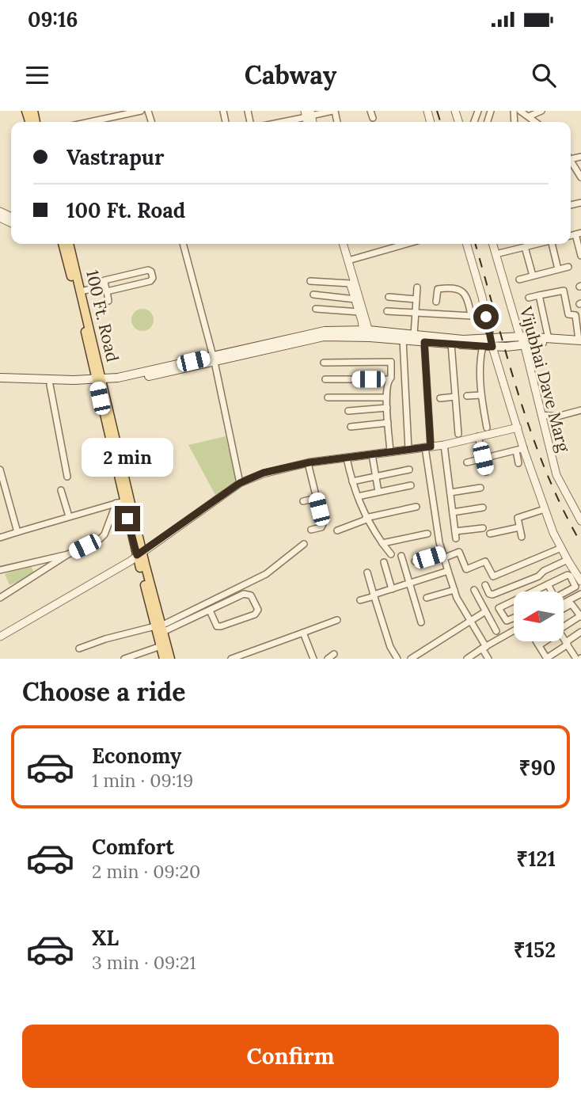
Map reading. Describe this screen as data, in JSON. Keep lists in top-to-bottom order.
{
  "streets": {
    "main road": ["100 Ft. Road"],
    "street": ["Vijubhai Dave Marg"]
  },
  "north": "left",
  "page": {
    "status": "09:16",
    "header": "Cabway",
    "banner": ["Vastrapur", "100 Ft. Road"],
    "bubble": "2 min",
    "heading": "Choose a ride",
    "list": [
      {
        "name": "Economy",
        "note": "1 min · 09:19",
        "value": "₹90"
      },
      {
        "name": "Comfort",
        "note": "2 min · 09:20",
        "value": "₹121"
      },
      {
        "name": "XL",
        "note": "3 min · 09:21",
        "value": "₹152"
      }
    ],
    "buttons": "Confirm"
  }
}
